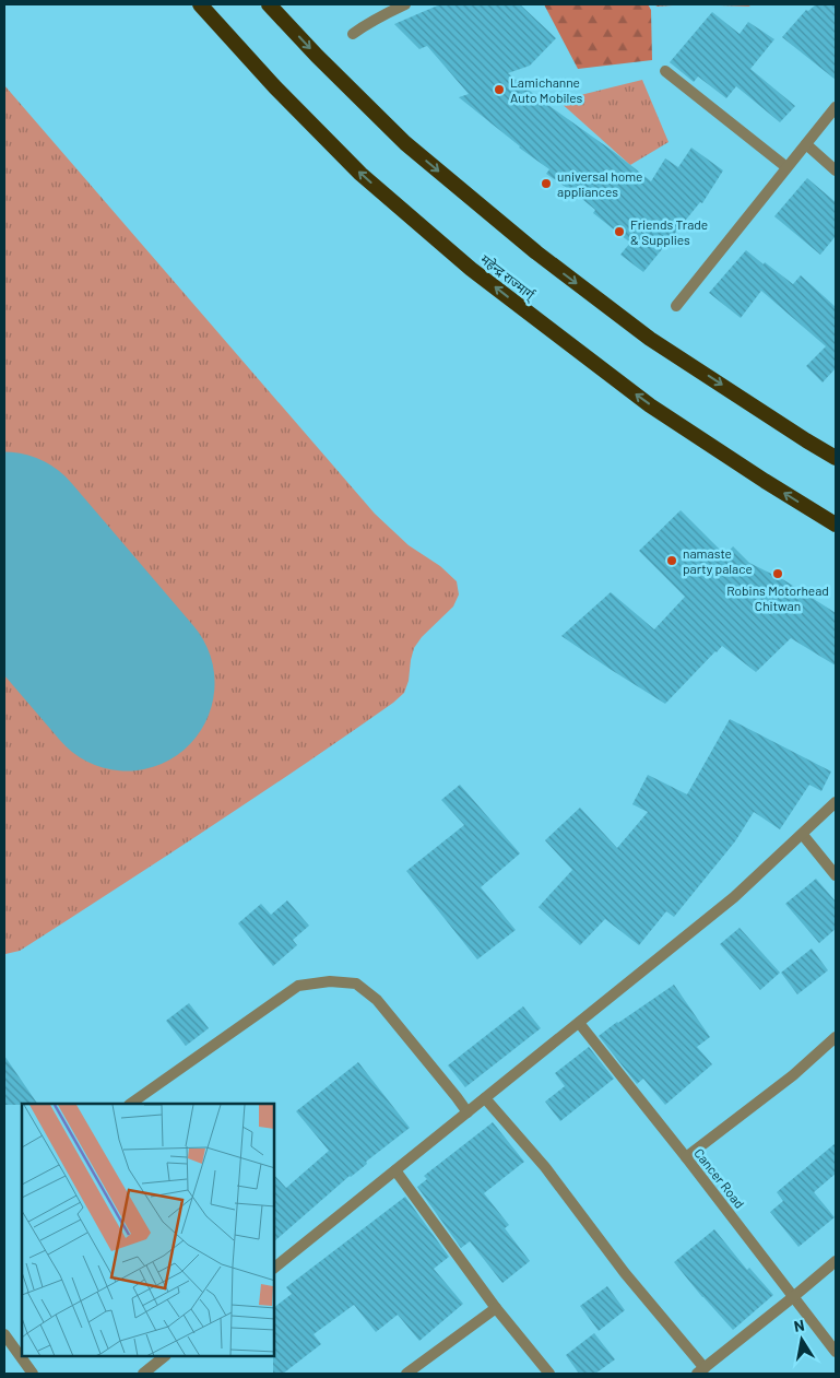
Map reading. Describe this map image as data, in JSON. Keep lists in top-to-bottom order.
{
  "streets": {
    "highway": ["महेन्द्र राज्मार्ग्"],
    "street": ["Cancer Road"]
  },
  "places": [
    "Lamichanne Auto Mobiles",
    "universal home appliances",
    "Friends Trade & Supplies",
    "namaste party palace",
    "Robins Motorhead Chitwan"
  ],
  "north": "top"
}
